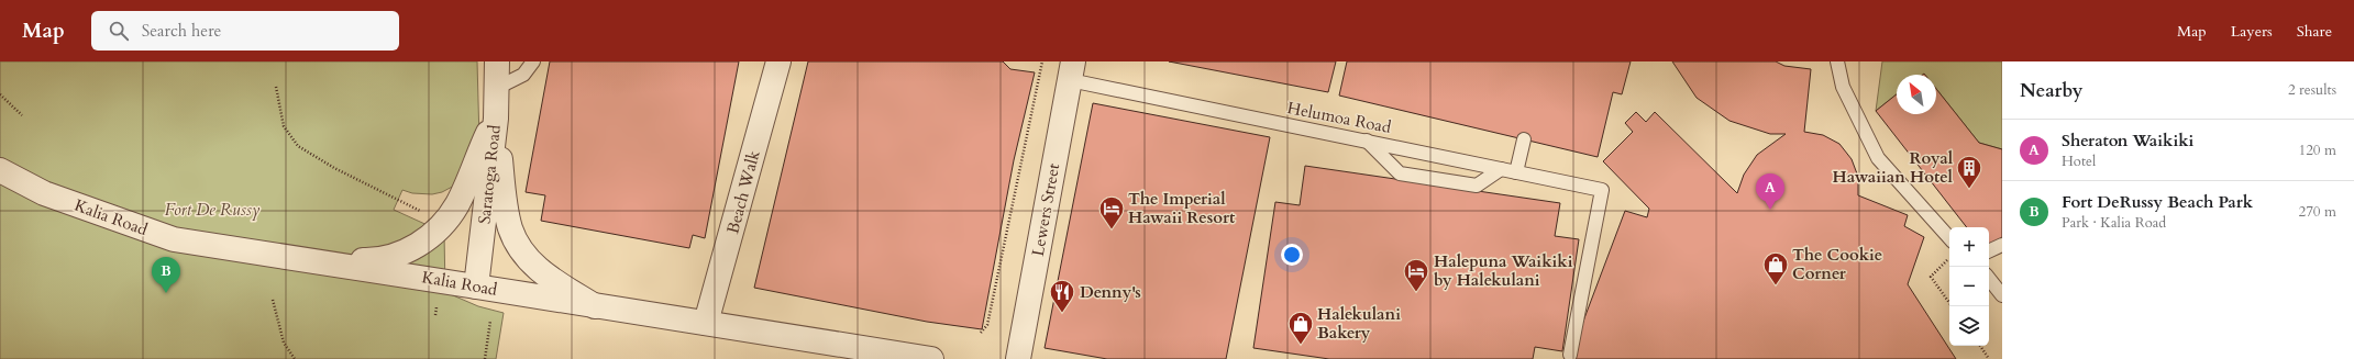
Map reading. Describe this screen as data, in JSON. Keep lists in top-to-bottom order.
{
  "streets": {
    "street": [
      "Saratoga Road",
      "Beach Walk",
      "Lewers Street",
      "Kalia Road"
    ],
    "lane": ["Helumoa Road"]
  },
  "crossings": [
    ["Helumoa Road", "Lewers Street"],
    ["Saratoga Road", "Kalia Road"],
    ["Beach Walk", "Kalia Road"]
  ],
  "parks": ["Fort De Russy"],
  "places": {
    "building": ["Royal Hawaiian Hotel"],
    "hotel": ["The Imperial Hawaii Resort", "Halepuna Waikiki by Halekulani"],
    "shop": ["The Cookie Corner", "Halekulani Bakery"],
    "restaurant": ["Denny's"]
  },
  "north": "top left",
  "page": {
    "header": "Map",
    "search": "Search here",
    "nav": ["Map", "Layers", "Share"],
    "heading": ["Nearby", "2 results"],
    "list": [
      {
        "mark": "A",
        "name": "Sheraton Waikiki",
        "note": "Hotel",
        "value": "120 m"
      },
      {
        "mark": "B",
        "name": "Fort DeRussy Beach Park",
        "note": "Park · Kalia Road",
        "value": "270 m"
      }
    ],
    "pins": ["A", "B"],
    "map_buttons": ["+", "−"]
  }
}
